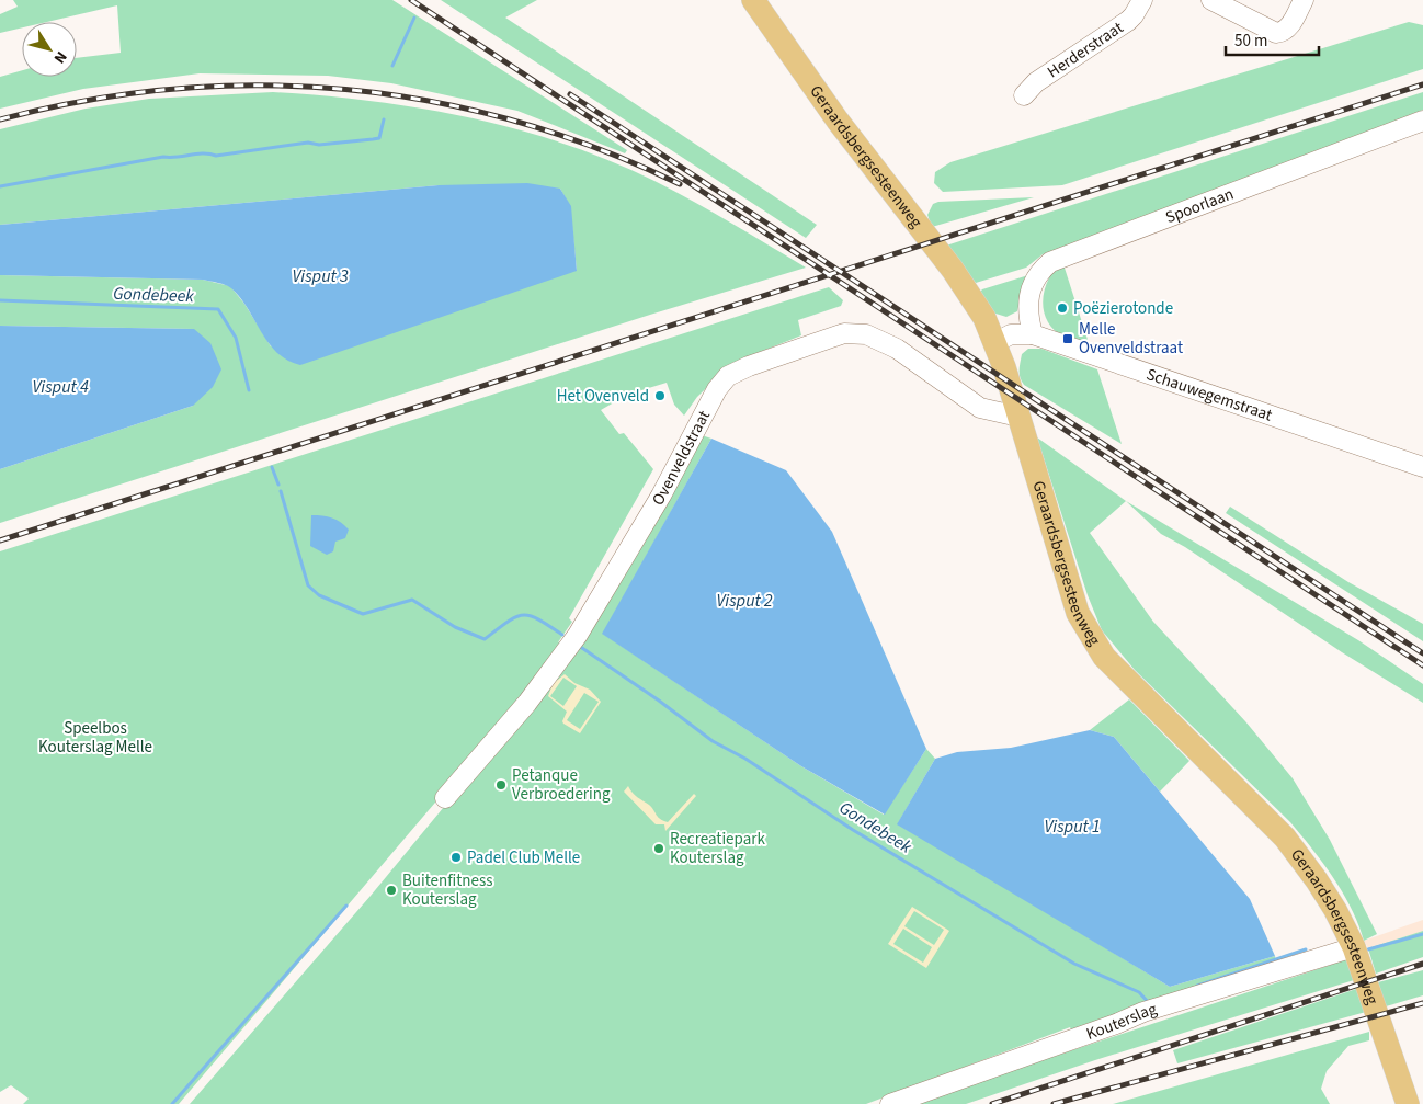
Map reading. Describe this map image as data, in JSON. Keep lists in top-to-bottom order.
{
  "streets": {
    "main road": ["Geraardsbergsesteenweg"],
    "street": [
      "Herderstraat",
      "Spoorlaan",
      "Schauwegemstraat",
      "Ovenveldstraat",
      "Kouterslag"
    ]
  },
  "crossings": [
    ["Geraardsbergsesteenweg", "Schauwegemstraat"],
    ["Geraardsbergsesteenweg", "Ovenveldstraat"],
    ["Geraardsbergsesteenweg", "Kouterslag"],
    ["Spoorlaan", "Schauwegemstraat"]
  ],
  "water": [
    "Visput 3",
    "Gondebeek",
    "Visput 4",
    "Visput 2",
    "Visput 1"
  ],
  "parks": ["Speelbos Kouterslag Melle"],
  "places": {
    "other": [
      "Poëzierotonde",
      "Het Ovenveld",
      "Petanque Verbroedering",
      "Recreatiepark Kouterslag",
      "Padel Club Melle",
      "Buitenfitness Kouterslag"
    ],
    "transit": ["Melle Ovenveldstraat"]
  },
  "scale_bar": "50 m",
  "north": "bottom right"
}
